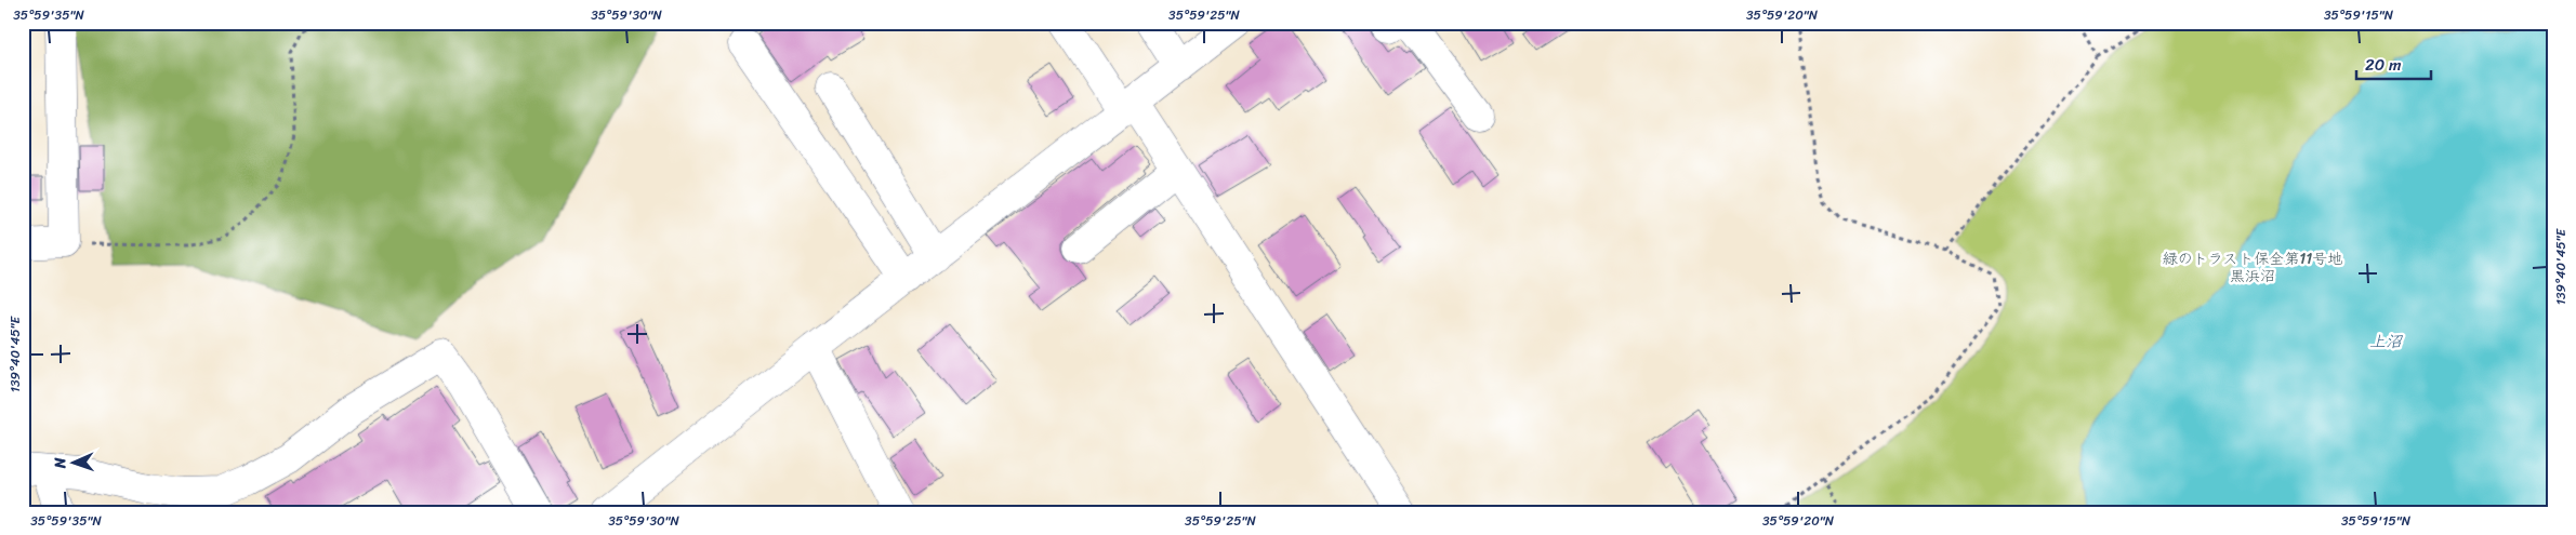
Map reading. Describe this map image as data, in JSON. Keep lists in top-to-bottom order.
{
  "water": ["上沼"],
  "parks": ["緑のトラスト保全第11号地 黒浜沼"],
  "scale_bar": "20 m",
  "north": "left",
  "coordinates": [
    "35°59'35\"N",
    "35°59'30\"N",
    "35°59'25\"N",
    "35°59'20\"N",
    "35°59'15\"N",
    "139°40'45\"E"
  ]
}
